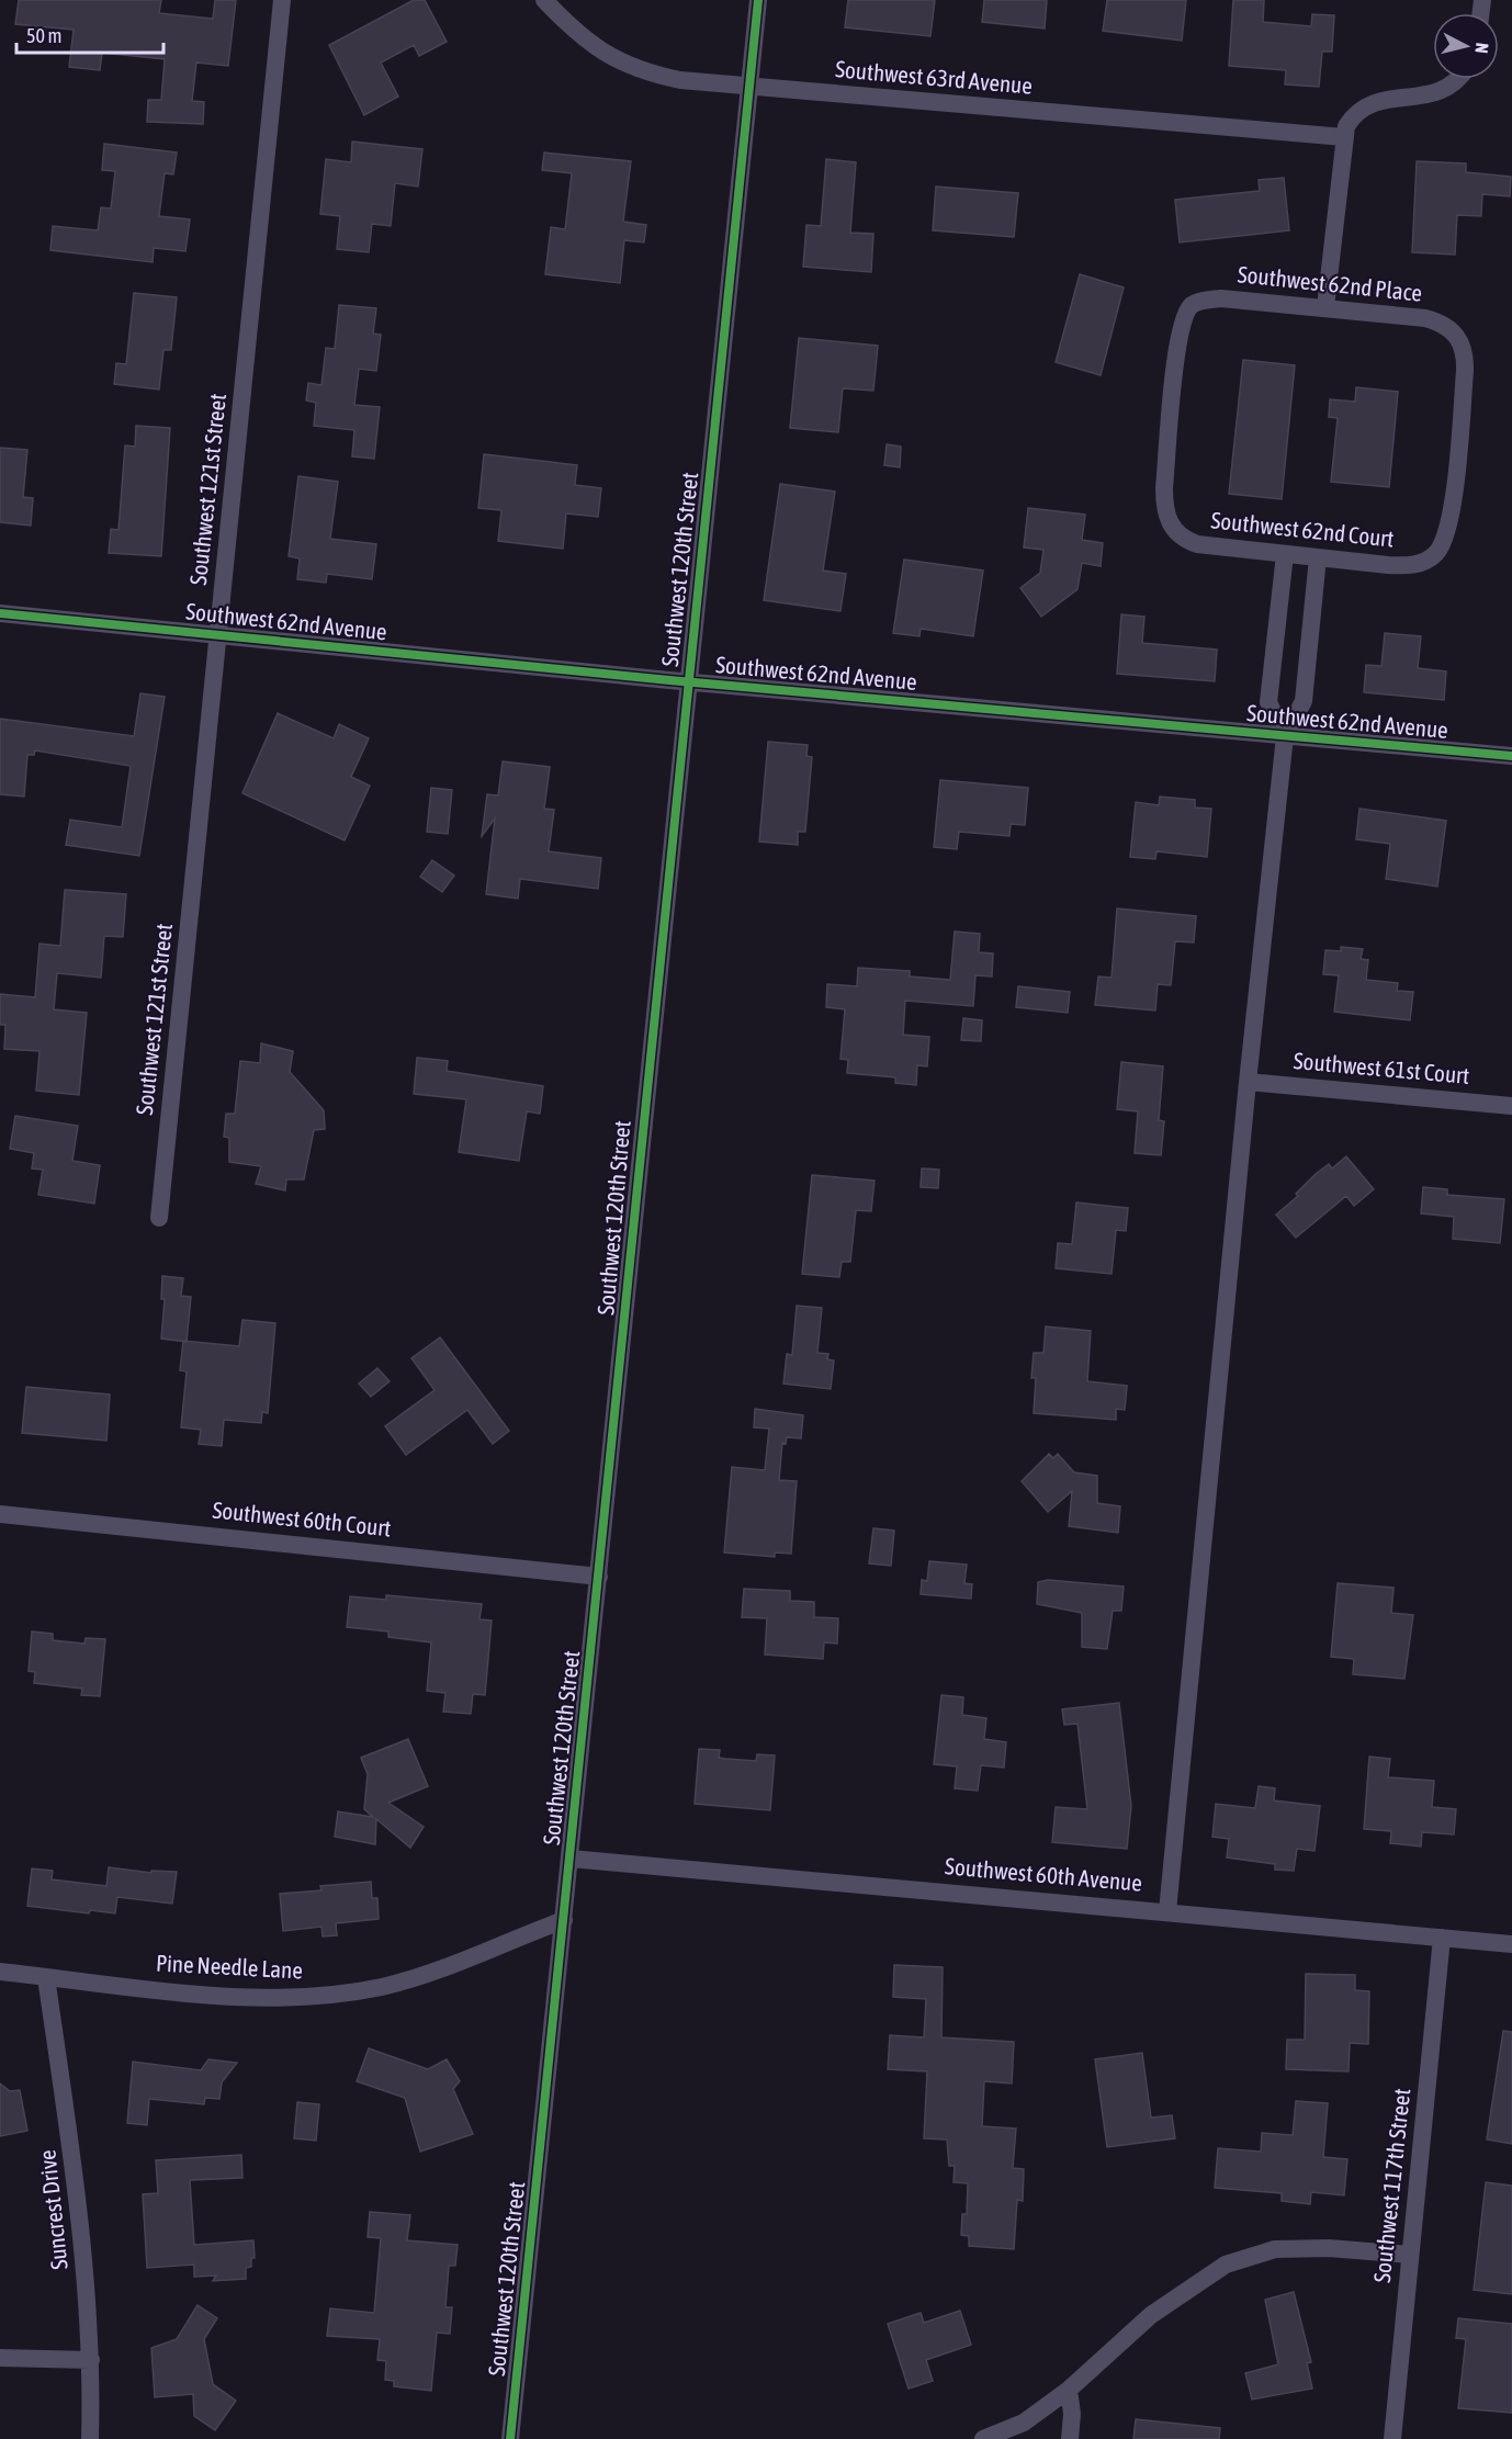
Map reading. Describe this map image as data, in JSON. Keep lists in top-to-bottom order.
{
  "streets": {
    "street": [
      "Southwest 63rd Avenue",
      "Southwest 62nd Place",
      "Southwest 121st Street",
      "Southwest 62nd Court",
      "Southwest 120th Street",
      "Southwest 62nd Avenue",
      "Southwest 61st Court",
      "Southwest 60th Court",
      "Southwest 60th Avenue",
      "Pine Needle Lane",
      "Southwest 117th Street",
      "Suncrest Drive"
    ]
  },
  "crossings": [
    ["Southwest 63rd Avenue", "Southwest 120th Street"],
    ["Southwest 62nd Place", "Southwest 62nd Court"],
    ["Southwest 121st Street", "Southwest 62nd Avenue"],
    ["Southwest 120th Street", "Southwest 62nd Avenue"],
    ["Southwest 120th Street", "Southwest 60th Court"],
    ["Southwest 120th Street", "Southwest 60th Avenue"],
    ["Southwest 120th Street", "Pine Needle Lane"],
    ["Southwest 60th Avenue", "Southwest 117th Street"],
    ["Pine Needle Lane", "Suncrest Drive"]
  ],
  "scale_bar": "50 m",
  "north": "right"
}
